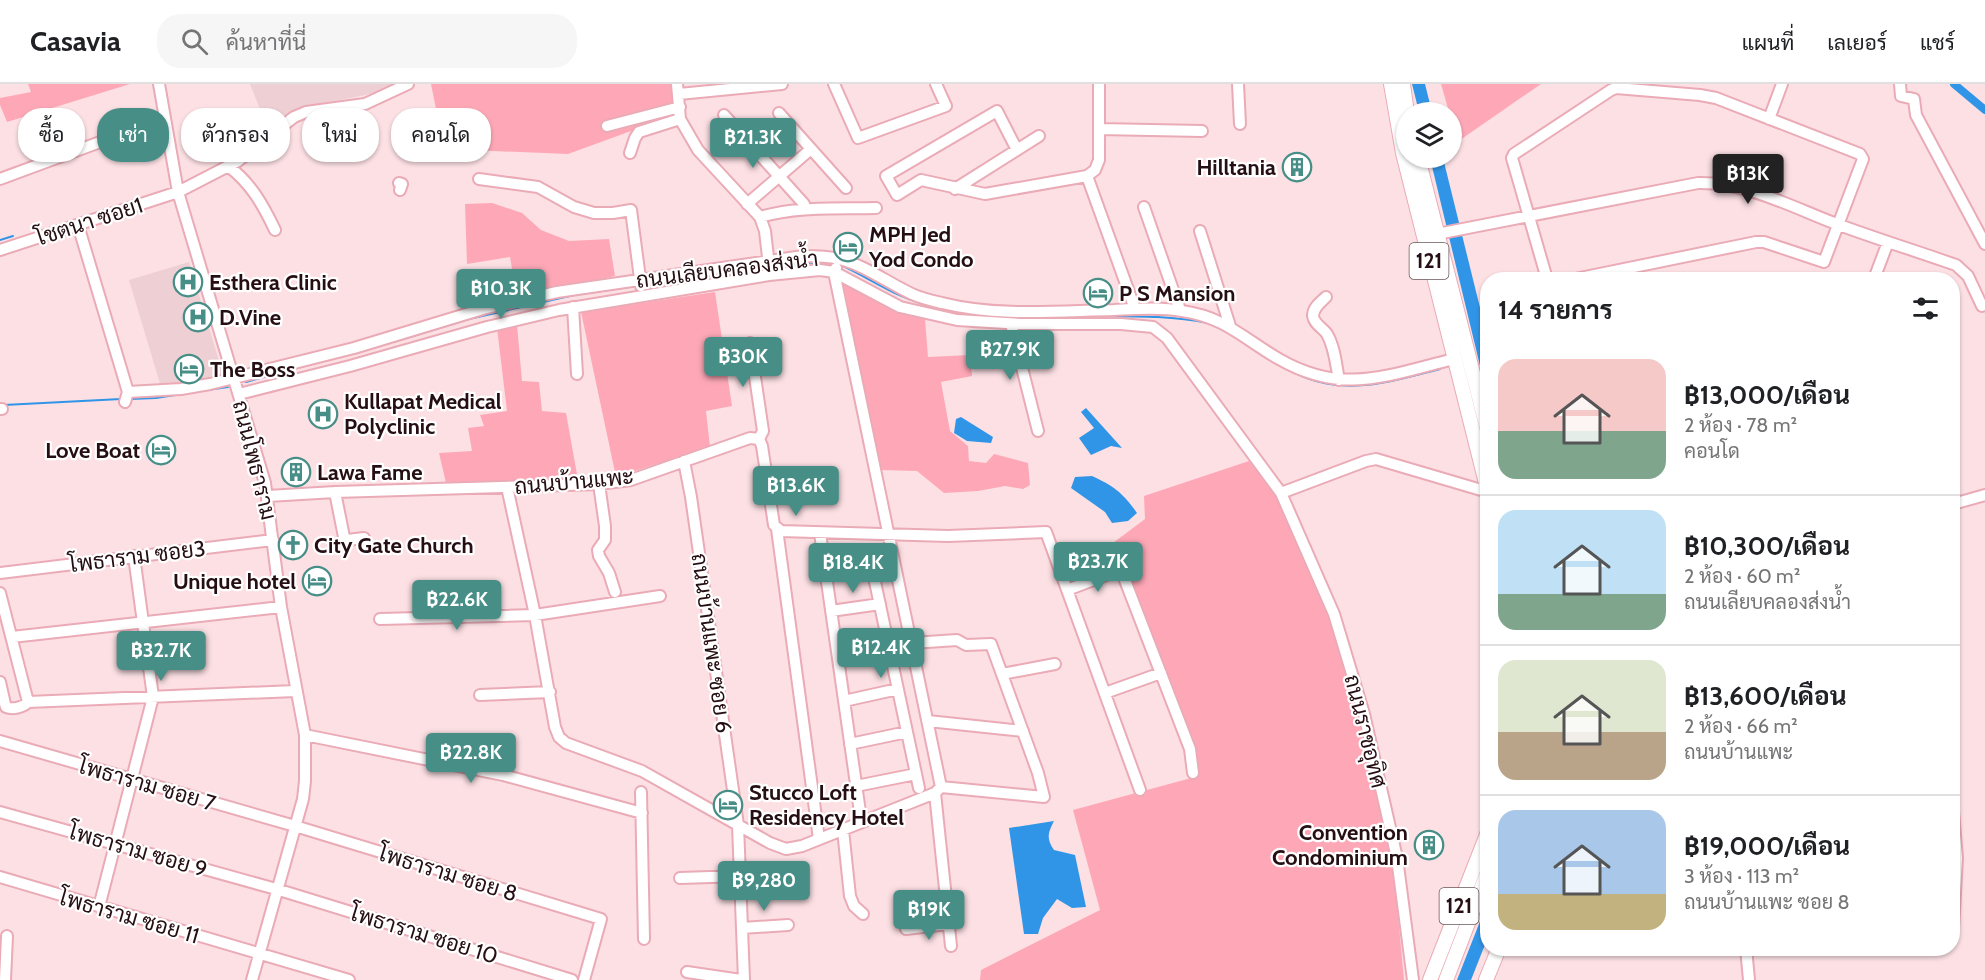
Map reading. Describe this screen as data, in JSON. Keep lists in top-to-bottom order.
{
  "streets": {
    "main road": ["121"],
    "street": [
      "โชตนา ซอย1",
      "ถนนเลียบคลองส่งน้ำ",
      "ถนนโพธาราม",
      "ถนนบ้านแพะ",
      "โพธาราม ซอย3",
      "ถนนบ้านแพะ ซอย 6",
      "ถนนราชอุทิศ",
      "โพธาราม ซอย 7",
      "โพธาราม ซอย 9",
      "โพธาราม ซอย 8",
      "โพธาราม ซอย 11",
      "โพธาราม ซอย 10"
    ]
  },
  "crossings": [
    ["โชตนา ซอย1", "ถนนเลียบคลองส่งน้ำ"],
    ["โชตนา ซอย1", "ถนนโพธาราม"],
    ["121", "ถนนเลียบคลองส่งน้ำ"],
    ["ถนนเลียบคลองส่งน้ำ", "ถนนโพธาราม"],
    ["ถนนเลียบคลองส่งน้ำ", "ถนนราชอุทิศ"],
    ["ถนนโพธาราม", "ถนนบ้านแพะ"],
    ["ถนนโพธาราม", "โพธาราม ซอย3"],
    ["ถนนโพธาราม", "โพธาราม ซอย 7"],
    ["ถนนโพธาราม", "โพธาราม ซอย 9"],
    ["ถนนโพธาราม", "โพธาราม ซอย 8"],
    ["ถนนโพธาราม", "โพธาราม ซอย 11"],
    ["ถนนโพธาราม", "โพธาราม ซอย 10"],
    ["ถนนบ้านแพะ", "ถนนบ้านแพะ ซอย 6"],
    ["โพธาราม ซอย 7", "โพธาราม ซอย 8"],
    ["โพธาราม ซอย 9", "โพธาราม ซอย 10"]
  ],
  "places": {
    "building": ["Hilltania", "Lawa Fame", "Convention Condominium"],
    "hotel": [
      "MPH Jed Yod Condo",
      "P S Mansion",
      "The Boss",
      "Love Boat",
      "Unique hotel",
      "Stucco Loft Residency Hotel"
    ],
    "hospital": ["Esthera Clinic", "D.Vine", "Kullapat Medical Polyclinic"],
    "church": ["City Gate Church"]
  },
  "page": {
    "header": "Casavia",
    "search": "ค้นหาที่นี่",
    "nav": ["แผนที่", "เลเยอร์", "แชร์"],
    "chip": [
      "ซื้อ",
      "เช่า",
      "ตัวกรอง",
      "ใหม่",
      "คอนโด"
    ],
    "price": [
      "฿21.3K",
      "฿13K",
      "฿10.3K",
      "฿27.9K",
      "฿30K",
      "฿13.6K",
      "฿23.7K",
      "฿18.4K",
      "฿22.6K",
      "฿12.4K",
      "฿32.7K",
      "฿22.8K",
      "฿9,280",
      "฿19K"
    ],
    "heading": "14 รายการ",
    "list": [
      {
        "name": "฿13,000/เดือน",
        "note": "2 ห้อง · 78 m² · คอนโด"
      },
      {
        "name": "฿10,300/เดือน",
        "note": "2 ห้อง · 60 m² · ถนนเลียบคลองส่งน้ำ"
      },
      {
        "name": "฿13,600/เดือน",
        "note": "2 ห้อง · 66 m² · ถนนบ้านแพะ"
      },
      {
        "name": "฿19,000/เดือน",
        "note": "3 ห้อง · 113 m² · ถนนบ้านแพะ ซอย 8"
      }
    ]
  }
}
